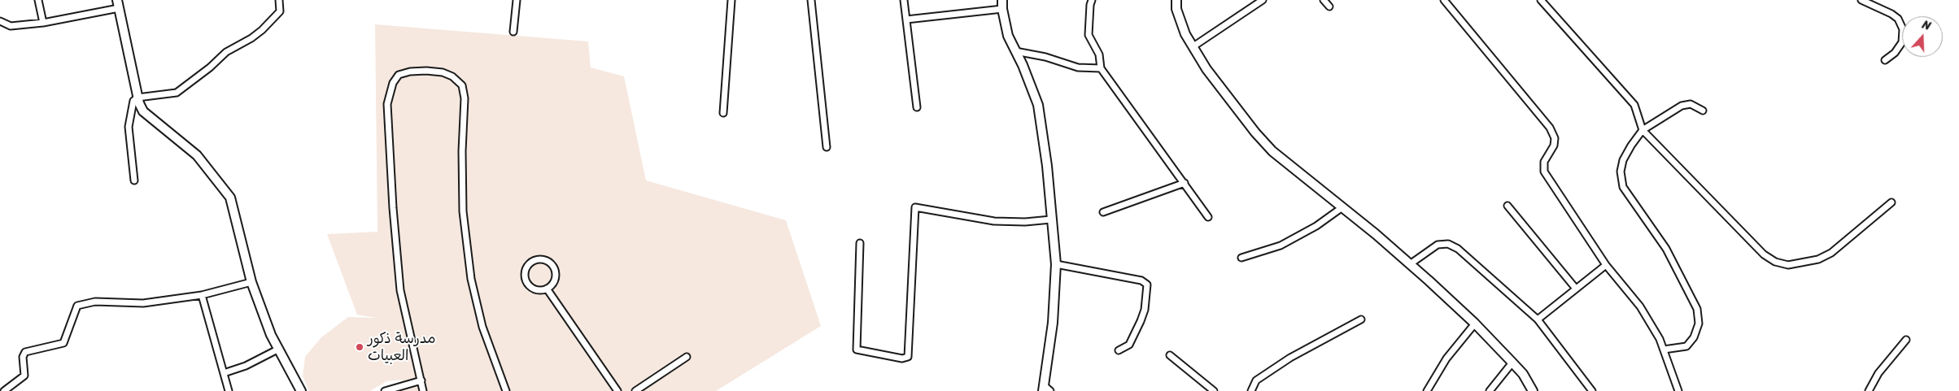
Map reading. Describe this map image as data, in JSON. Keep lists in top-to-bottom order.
{
  "places": ["مدرسة ذكور العبيات"],
  "north": "top"
}
